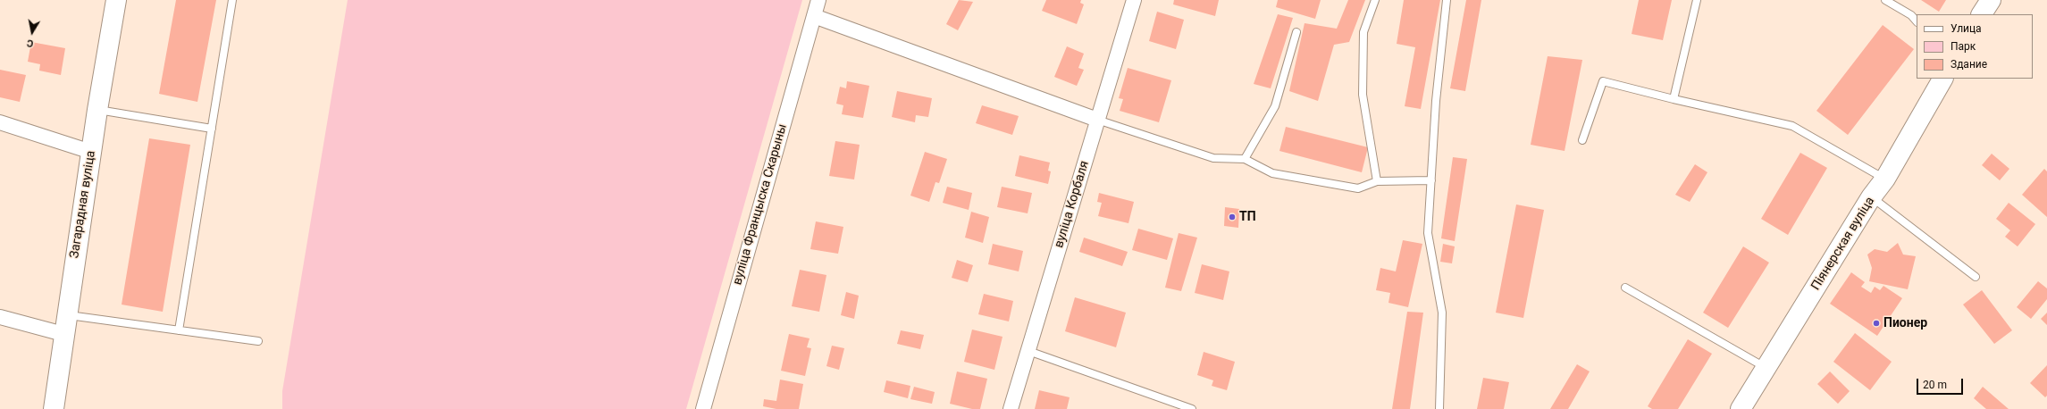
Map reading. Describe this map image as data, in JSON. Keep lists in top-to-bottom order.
{
  "streets": {
    "street": [
      "Загарадная вуліца",
      "вуліца Францыска Скарыны",
      "вуліца Корбаля",
      "Піянерская вуліца"
    ]
  },
  "places": ["ТП", "Пионер"],
  "legend": ["Улица", "Парк", "Здание"],
  "scale_bar": "20 m",
  "north": "bottom"
}
